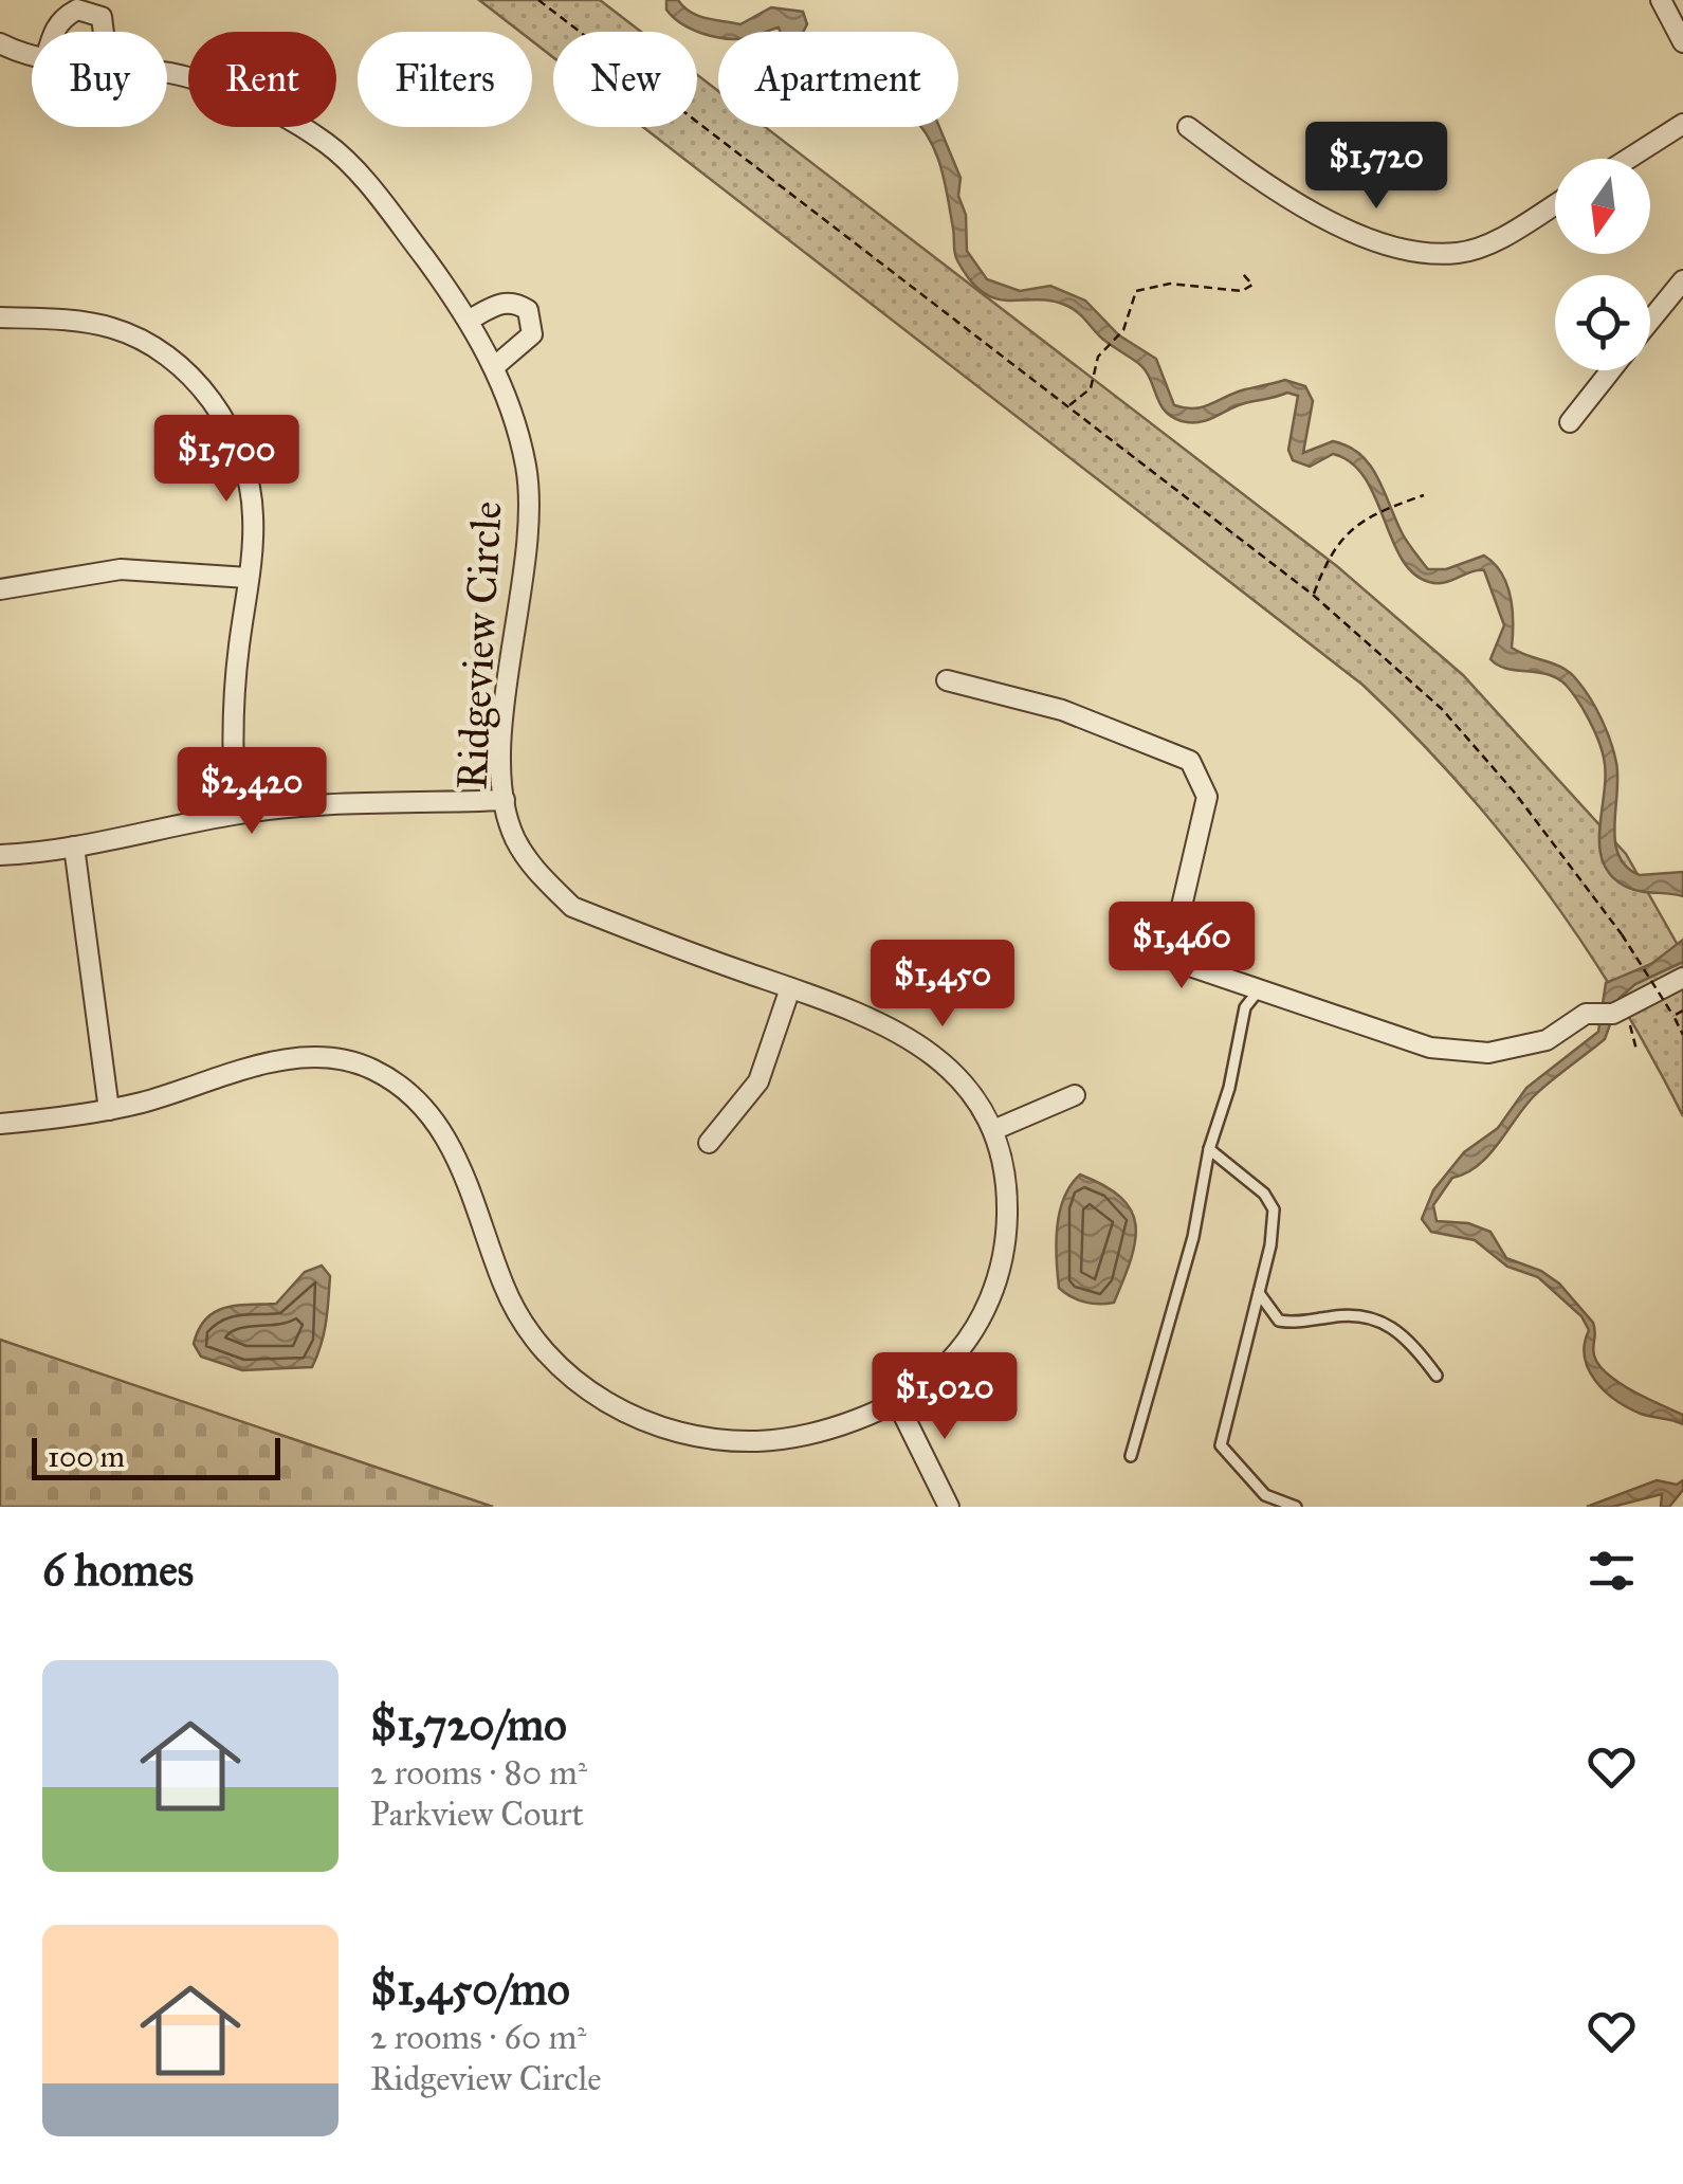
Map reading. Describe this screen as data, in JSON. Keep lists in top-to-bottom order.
{
  "streets": {
    "street": ["Ridgeview Circle"]
  },
  "scale_bar": "100 m",
  "north": "bottom",
  "page": {
    "chip": [
      "Buy",
      "Rent",
      "Filters",
      "New",
      "Apartment"
    ],
    "price": [
      "$1,720",
      "$1,700",
      "$2,420",
      "$1,460",
      "$1,450",
      "$1,020"
    ],
    "scale": "100 m",
    "heading": "6 homes",
    "list": [
      {
        "name": "$1,720/mo",
        "note": "2 rooms · 80 m² · Parkview Court"
      },
      {
        "name": "$1,450/mo",
        "note": "2 rooms · 60 m² · Ridgeview Circle"
      }
    ]
  }
}
